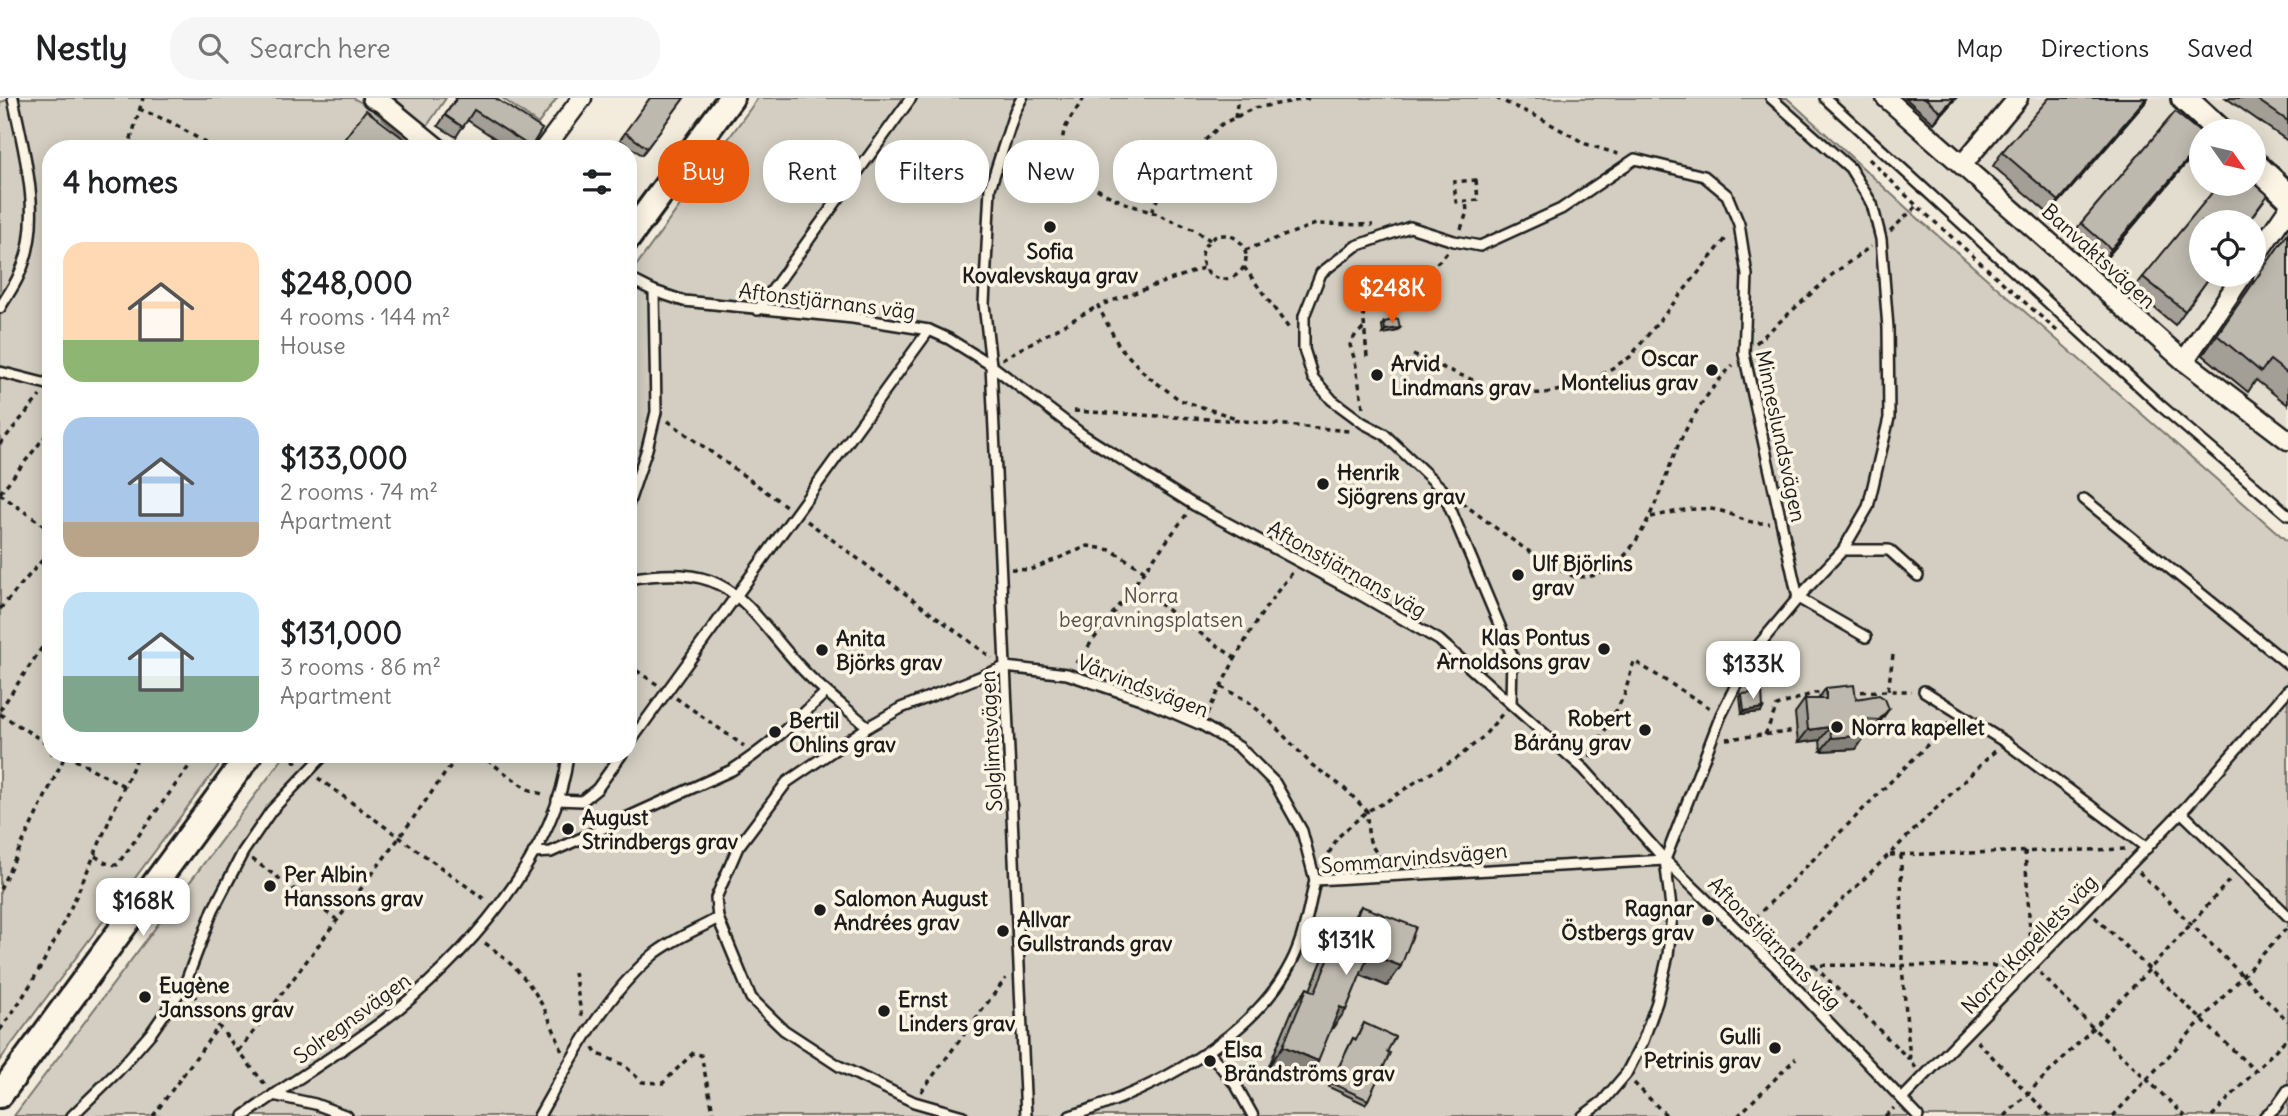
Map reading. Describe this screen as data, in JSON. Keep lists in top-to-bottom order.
{
  "streets": {
    "street": ["Banvaktsvägen"],
    "lane": [
      "Aftonstjärnans väg",
      "Minneslundsvägen",
      "Vårvindsvägen",
      "Solglimtsvägen",
      "Sommarvindsvägen",
      "Norra Kapellets väg",
      "Solregnsvägen"
    ]
  },
  "crossings": [
    ["Aftonstjärnans väg", "Solglimtsvägen"],
    ["Aftonstjärnans väg", "Sommarvindsvägen"],
    ["Aftonstjärnans väg", "Norra Kapellets väg"],
    ["Vårvindsvägen", "Solglimtsvägen"],
    ["Vårvindsvägen", "Sommarvindsvägen"]
  ],
  "parks": ["Norra begravningsplatsen"],
  "places": [
    "Sofia Kovalevskaya grav",
    "Oscar Montelius grav",
    "Arvid Lindmans grav",
    "Henrik Sjögrens grav",
    "Ulf Björlins grav",
    "Klas Pontus Arnoldsons grav",
    "Anita Björks grav",
    "Norra kapellet",
    "Robert Bárány grav",
    "Bertil Ohlins grav",
    "August Strindbergs grav",
    "Per Albin Hanssons grav",
    "Salomon August Andrées grav",
    "Ragnar Östbergs grav",
    "Allvar Gullstrands grav",
    "Eugène Janssons grav",
    "Ernst Linders grav",
    "Gulli Petrinis grav",
    "Elsa Brändströms grav"
  ],
  "north": "bottom right",
  "page": {
    "header": "Nestly",
    "search": "Search here",
    "nav": ["Map", "Directions", "Saved"],
    "chip": [
      "Buy",
      "Rent",
      "Filters",
      "New",
      "Apartment"
    ],
    "heading": "4 homes",
    "list": [
      {
        "name": "$248,000",
        "note": "4 rooms · 144 m² · House"
      },
      {
        "name": "$133,000",
        "note": "2 rooms · 74 m² · Apartment"
      },
      {
        "name": "$131,000",
        "note": "3 rooms · 86 m² · Apartment"
      }
    ],
    "price": [
      "$248K",
      "$133K",
      "$168K",
      "$131K"
    ]
  }
}
